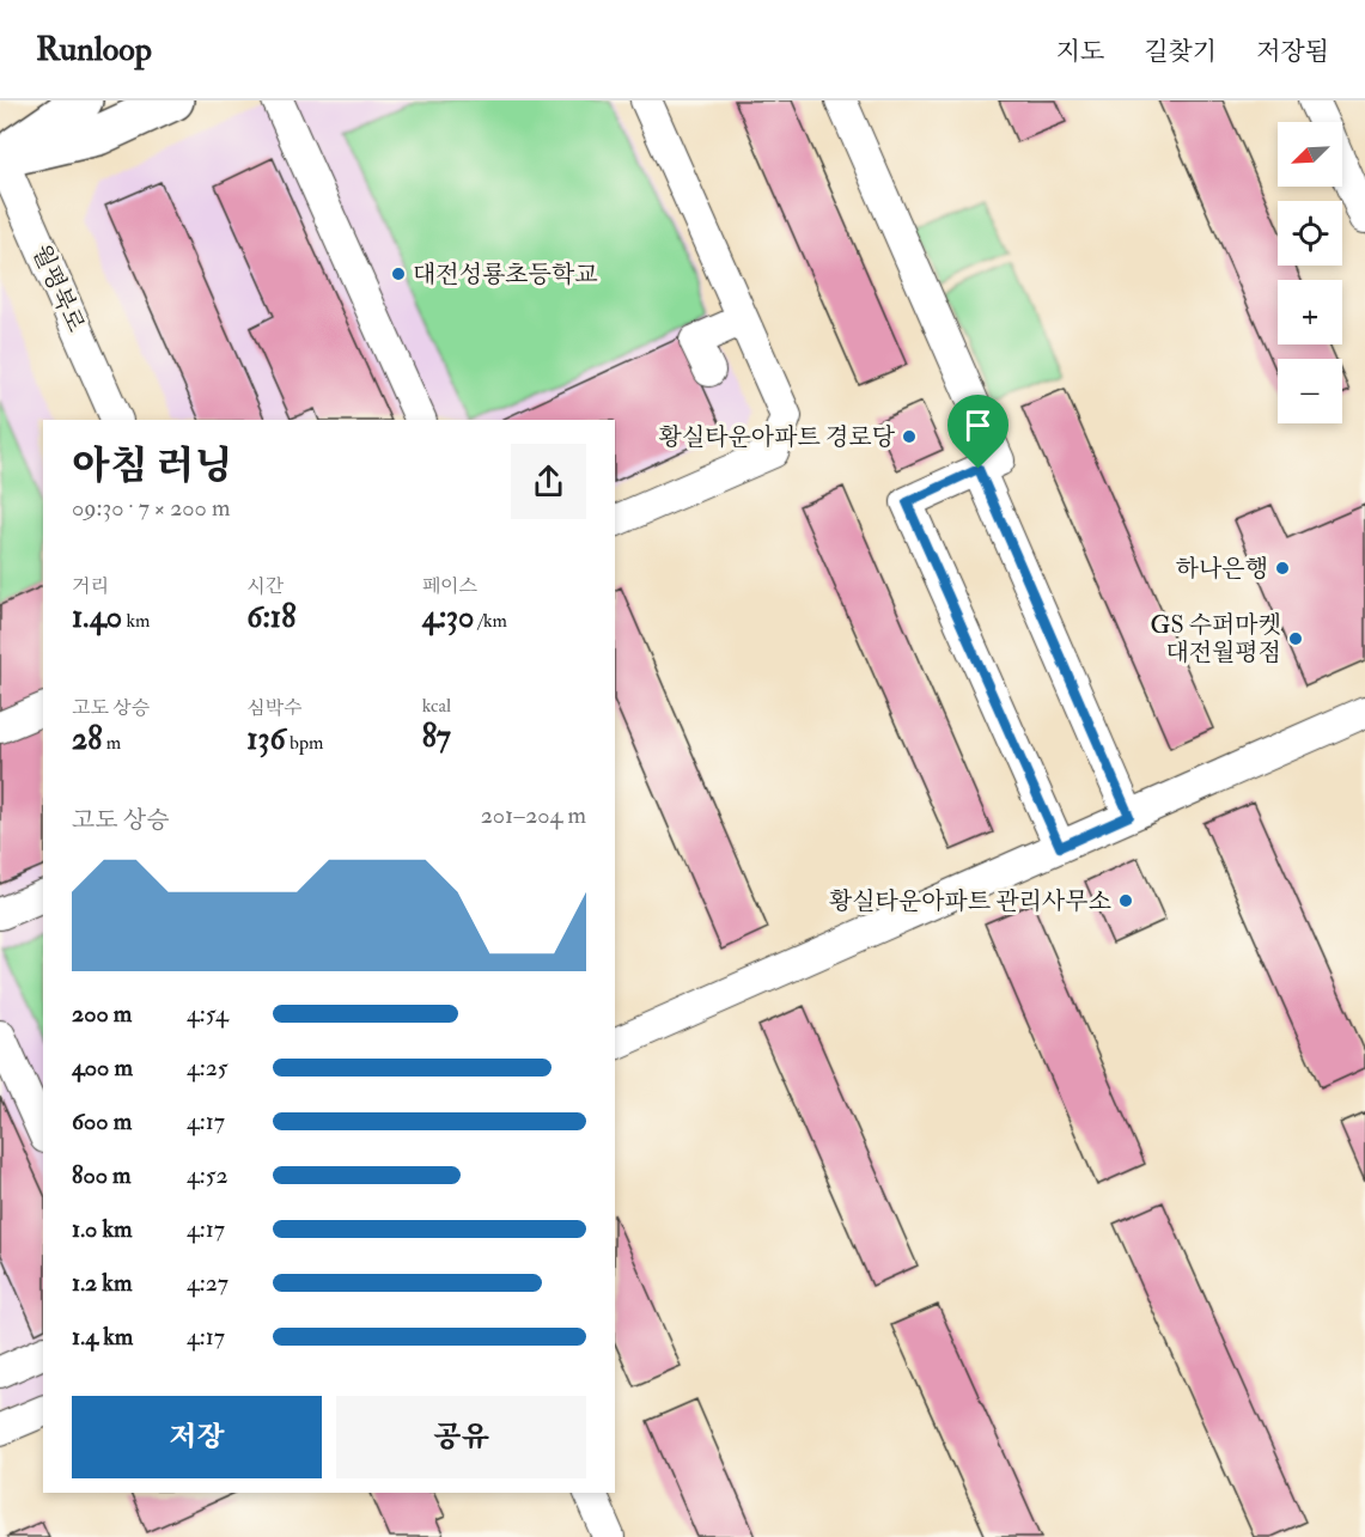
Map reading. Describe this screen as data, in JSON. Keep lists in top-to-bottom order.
{
  "streets": {
    "street": ["월평북로"]
  },
  "places": [
    "대전성룡초등학교",
    "황실타운아파트 경로당",
    "하나은행",
    "GS 수퍼마켓 대전월평점",
    "황실타운아파트 관리사무소"
  ],
  "north": "bottom left",
  "page": {
    "header": "Runloop",
    "nav": ["지도", "길찾기", "저장됨"],
    "map_buttons": ["+", "−"],
    "heading": ["아침 러닝", "09:30 · 7 × 200 m"],
    "stats": [
      ["거리", "1.40 km"],
      ["시간", "6:18"],
      ["페이스", "4:30 /km"],
      ["고도 상승", "28 m"],
      ["심박수", "136 bpm"],
      ["kcal", "87"]
    ],
    "chart": ["고도 상승", "201–204 m"],
    "list": [
      {
        "name": "200 m",
        "note": "4:54"
      },
      {
        "name": "400 m",
        "note": "4:25"
      },
      {
        "name": "600 m",
        "note": "4:17"
      },
      {
        "name": "800 m",
        "note": "4:52"
      },
      {
        "name": "1.0 km",
        "note": "4:17"
      },
      {
        "name": "1.2 km",
        "note": "4:27"
      },
      {
        "name": "1.4 km",
        "note": "4:17"
      }
    ],
    "buttons": ["저장", "공유"]
  }
}
